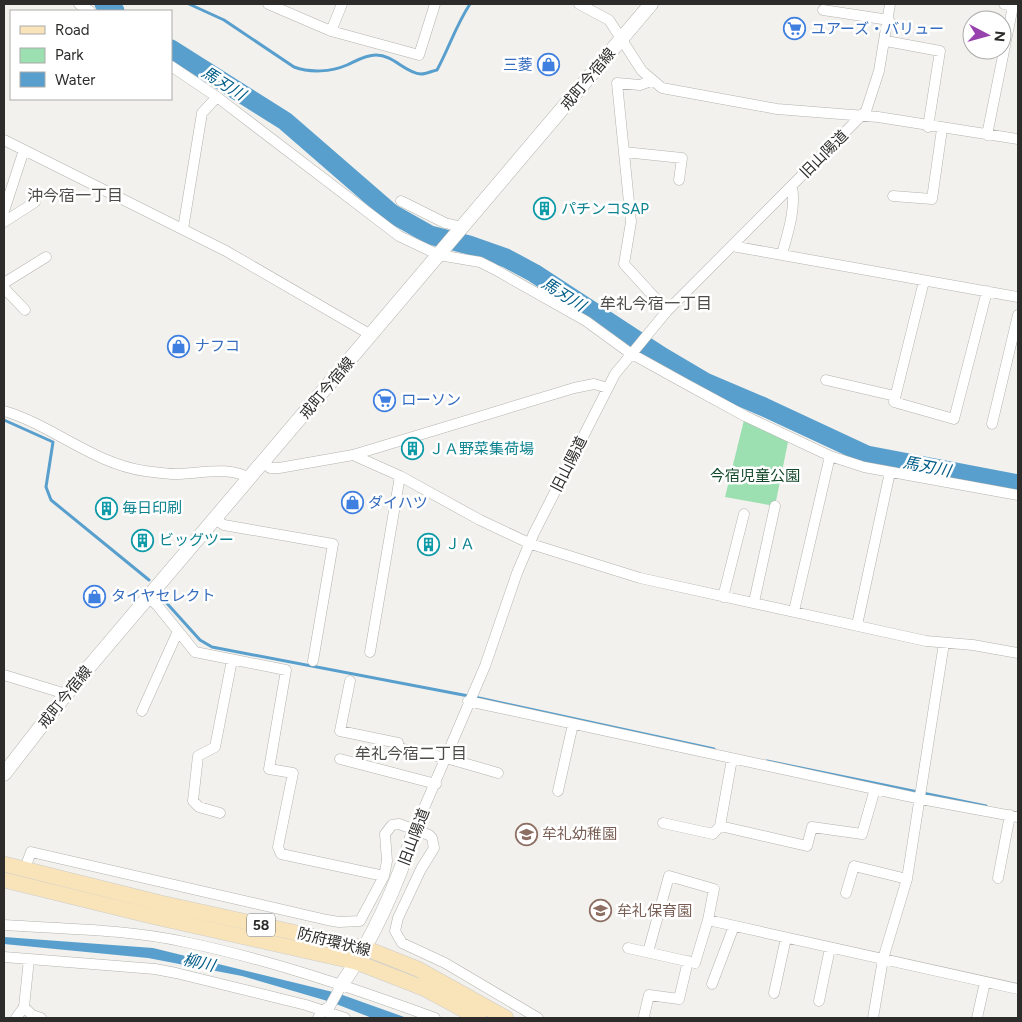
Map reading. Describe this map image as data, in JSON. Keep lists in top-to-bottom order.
{
  "streets": {
    "main road": ["58", "防府環状線"],
    "street": ["戒町今宿線", "旧山陽道"]
  },
  "crossings": [
    ["旧山陽道", "防府環状線"]
  ],
  "districts": ["沖今宿一丁目", "牟礼今宿一丁目", "牟礼今宿二丁目"],
  "water": ["馬刃川", "柳川"],
  "parks": ["今宿児童公園"],
  "places": {
    "supermarket": ["ユアーズ・バリュー", "ローソン"],
    "shop": [
      "三菱",
      "ナフコ",
      "ダイハツ",
      "タイヤセレクト"
    ],
    "building": [
      "パチンコSAP",
      "ＪＡ野菜集荷場",
      "毎日印刷",
      "ビッグツー",
      "ＪＡ"
    ],
    "school or university": ["牟礼幼稚園", "牟礼保育園"]
  },
  "legend": ["Road", "Park", "Water"],
  "north": "right"
}
